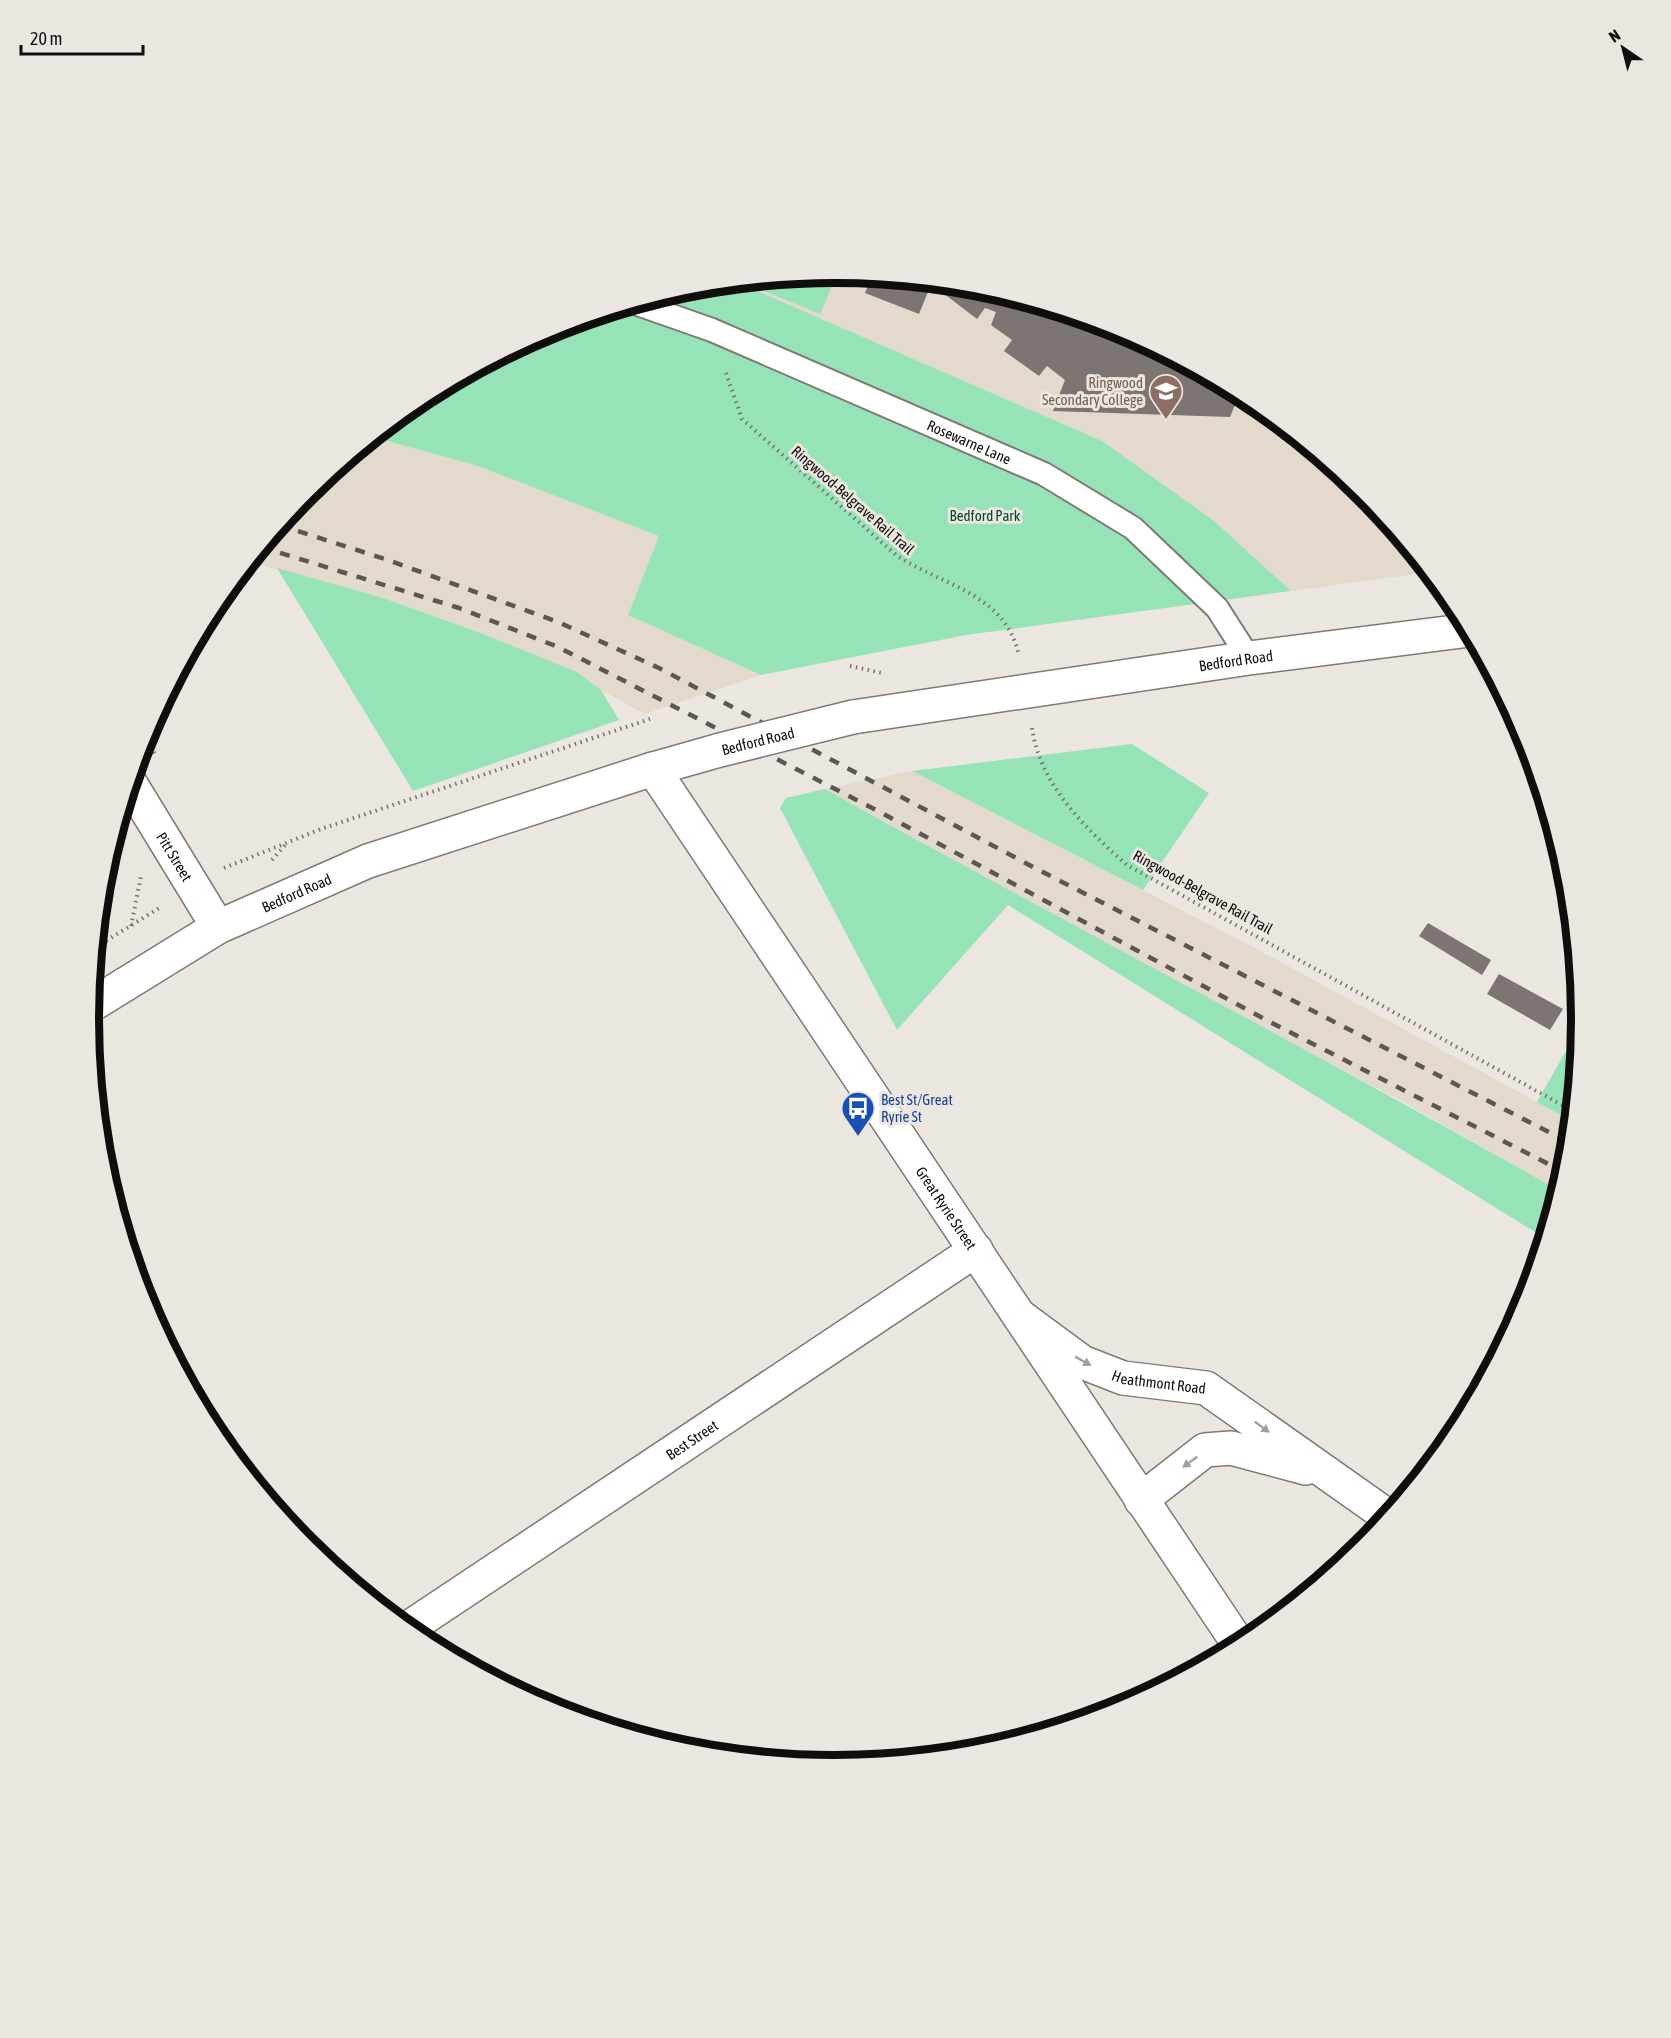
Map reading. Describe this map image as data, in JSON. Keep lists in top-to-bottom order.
{
  "streets": {
    "main road": [
      "Bedford Road",
      "Pitt Street",
      "Great Ryrie Street",
      "Heathmont Road",
      "Best Street"
    ],
    "lane": ["Rosewarne Lane"],
    "path": ["Ringwood-Belgrave Rail Trail"]
  },
  "crossings": [
    ["Rosewarne Lane", "Ringwood-Belgrave Rail Trail"],
    ["Rosewarne Lane", "Bedford Road"],
    ["Ringwood-Belgrave Rail Trail", "Bedford Road"],
    ["Bedford Road", "Pitt Street"],
    ["Bedford Road", "Great Ryrie Street"],
    ["Great Ryrie Street", "Heathmont Road"],
    ["Great Ryrie Street", "Best Street"]
  ],
  "parks": ["Bedford Park"],
  "places": {
    "school or university": ["Ringwood Secondary College"],
    "bus stop": ["Best St/Great Ryrie St"]
  },
  "scale_bar": "20 m",
  "north": "top left"
}
